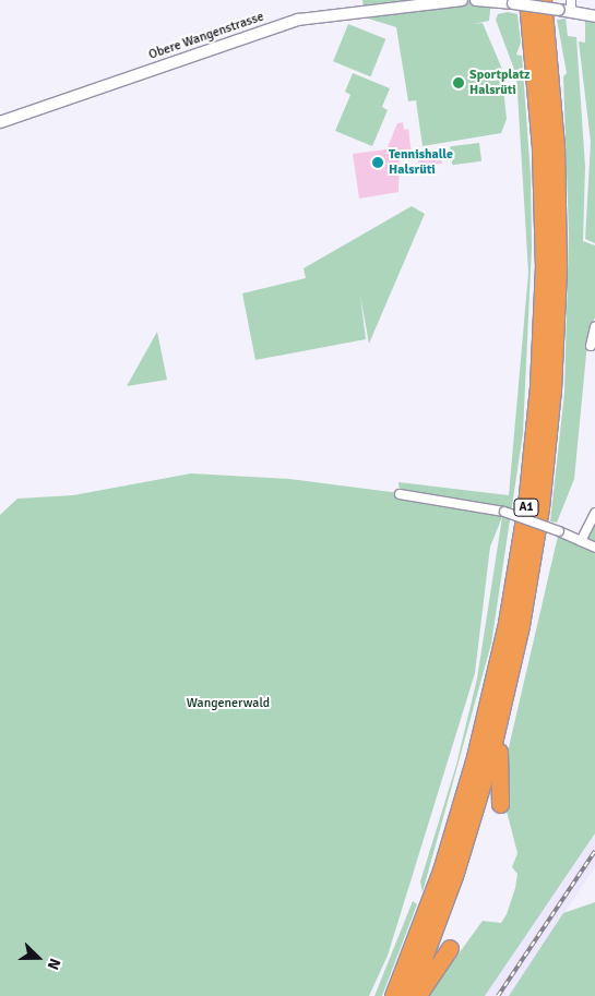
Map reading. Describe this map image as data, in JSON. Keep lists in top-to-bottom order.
{
  "streets": {
    "highway": ["A1"],
    "street": ["Obere Wangenstrasse"]
  },
  "parks": ["Wangenerwald"],
  "places": ["Sportplatz Halsrüti", "Tennishalle Halsrüti"],
  "north": "right"
}
